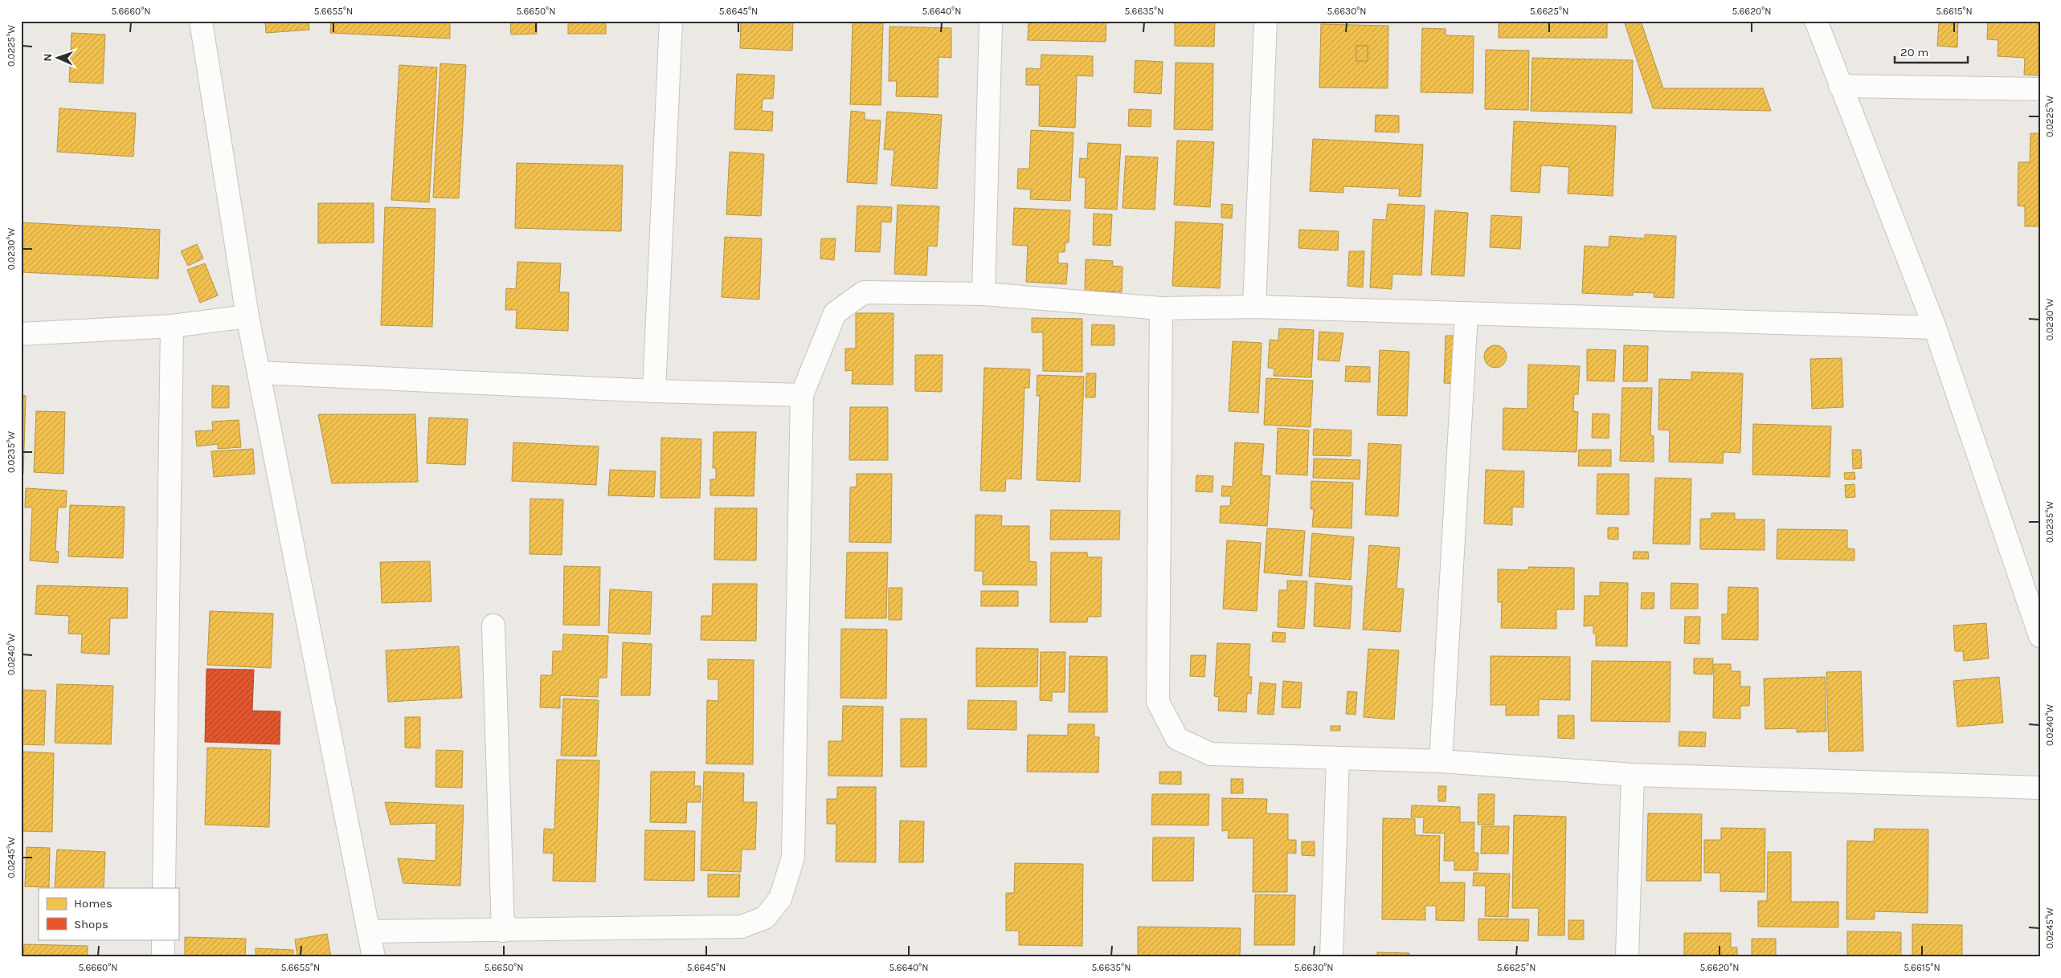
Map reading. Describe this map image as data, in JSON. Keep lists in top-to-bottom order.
{
  "legend": ["Homes", "Shops"],
  "scale_bar": "20 m",
  "north": "left",
  "coordinates": [
    "5.6660°N",
    "5.6655°N",
    "5.6650°N",
    "5.6645°N",
    "5.6640°N",
    "5.6635°N",
    "5.6630°N",
    "5.6625°N",
    "5.6620°N",
    "5.6615°N",
    "0.0225°W",
    "0.0230°W",
    "0.0235°W",
    "0.0240°W",
    "0.0245°W"
  ]
}
